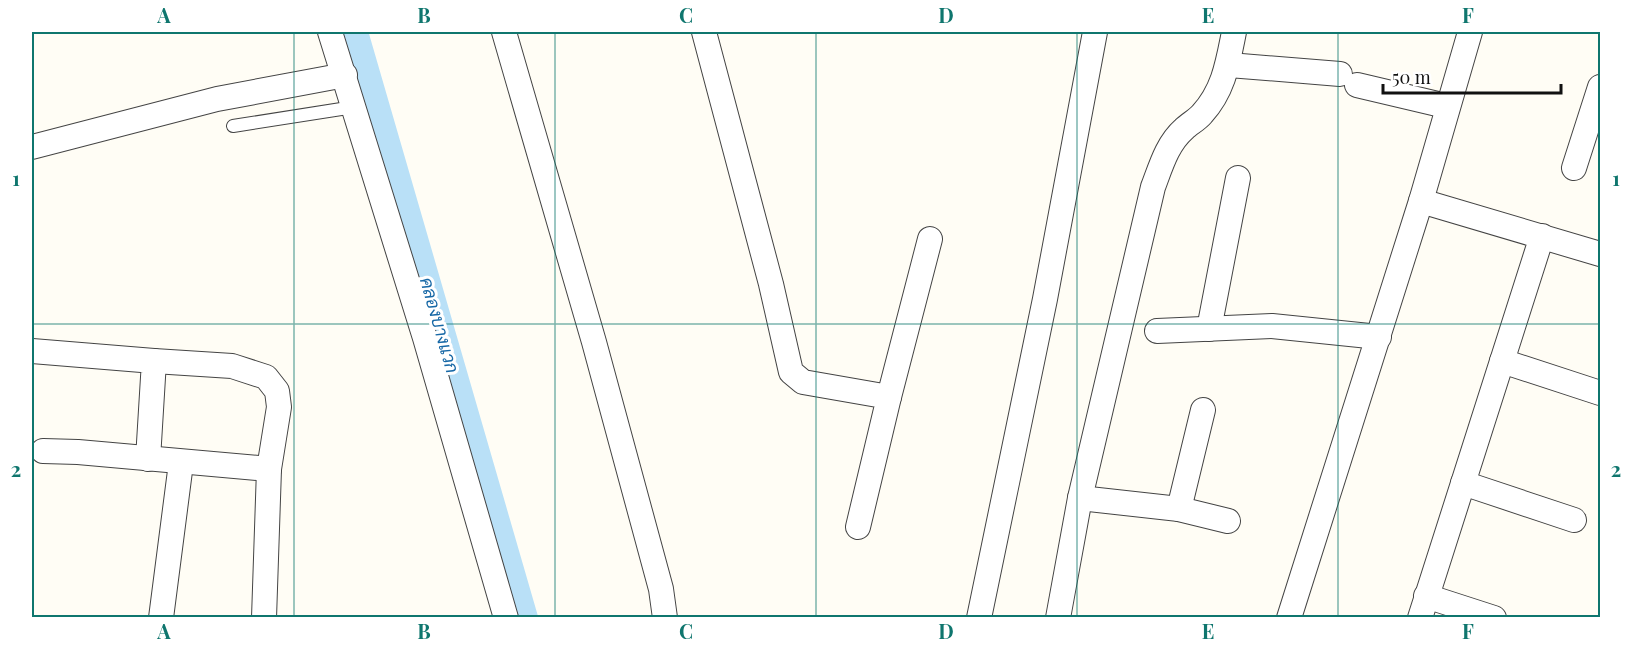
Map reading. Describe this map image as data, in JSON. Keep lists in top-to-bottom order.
{
  "water": ["คลองบางแวก"],
  "scale_bar": "50 m",
  "grid": {
    "columns": [
      "A",
      "B",
      "C",
      "D",
      "E",
      "F"
    ],
    "rows": ["1", "2"]
  }
}
